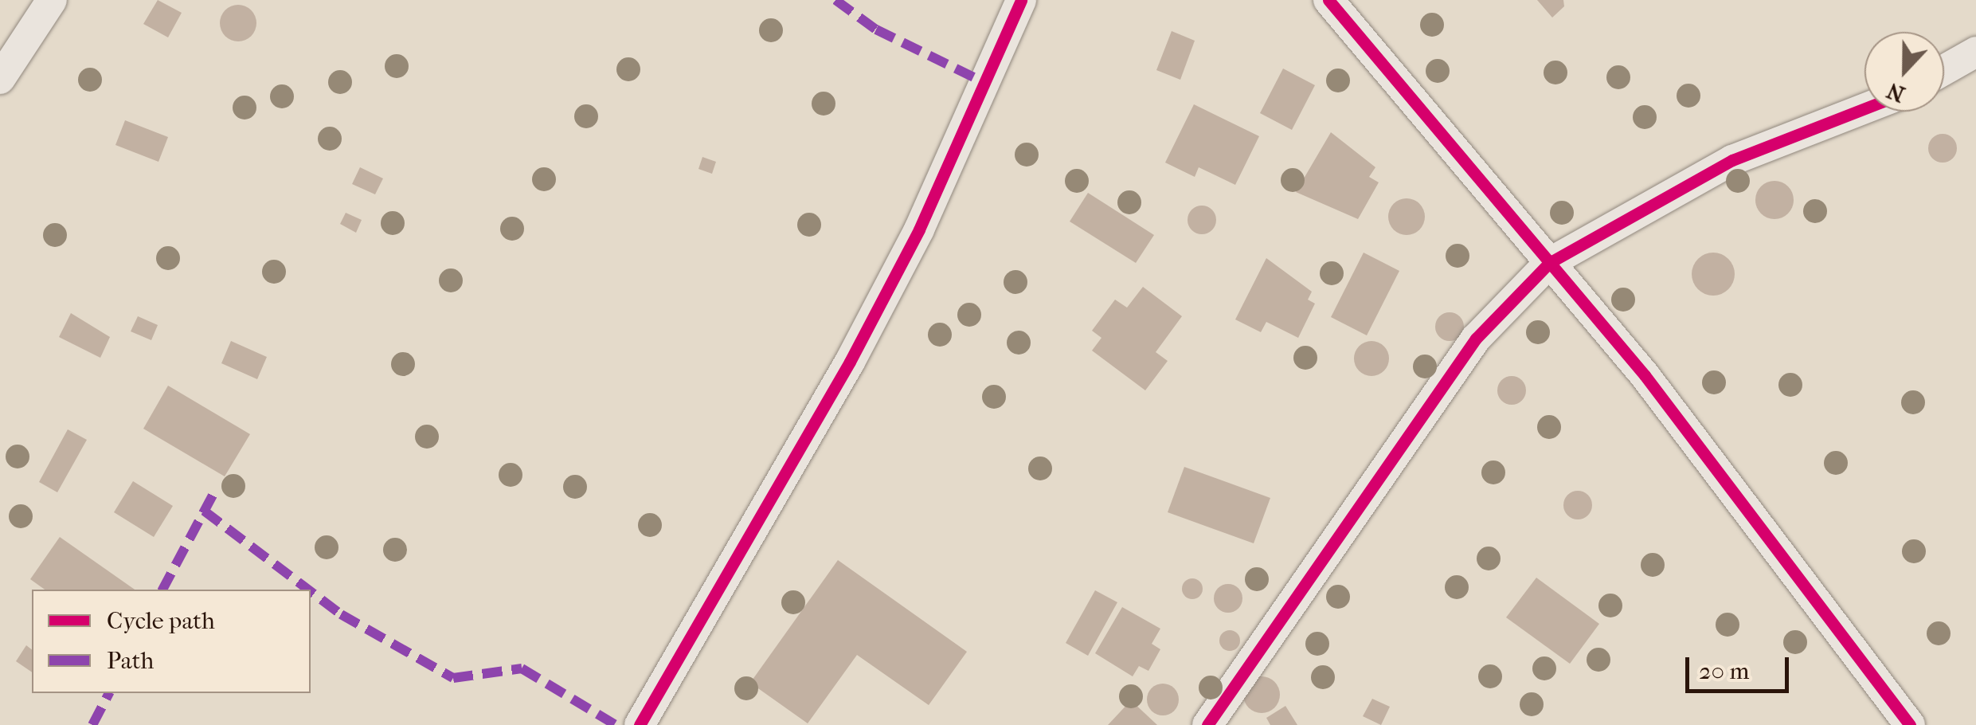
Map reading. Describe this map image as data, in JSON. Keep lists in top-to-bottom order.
{
  "legend": ["Cycle path", "Path"],
  "scale_bar": "20 m",
  "north": "bottom"
}
